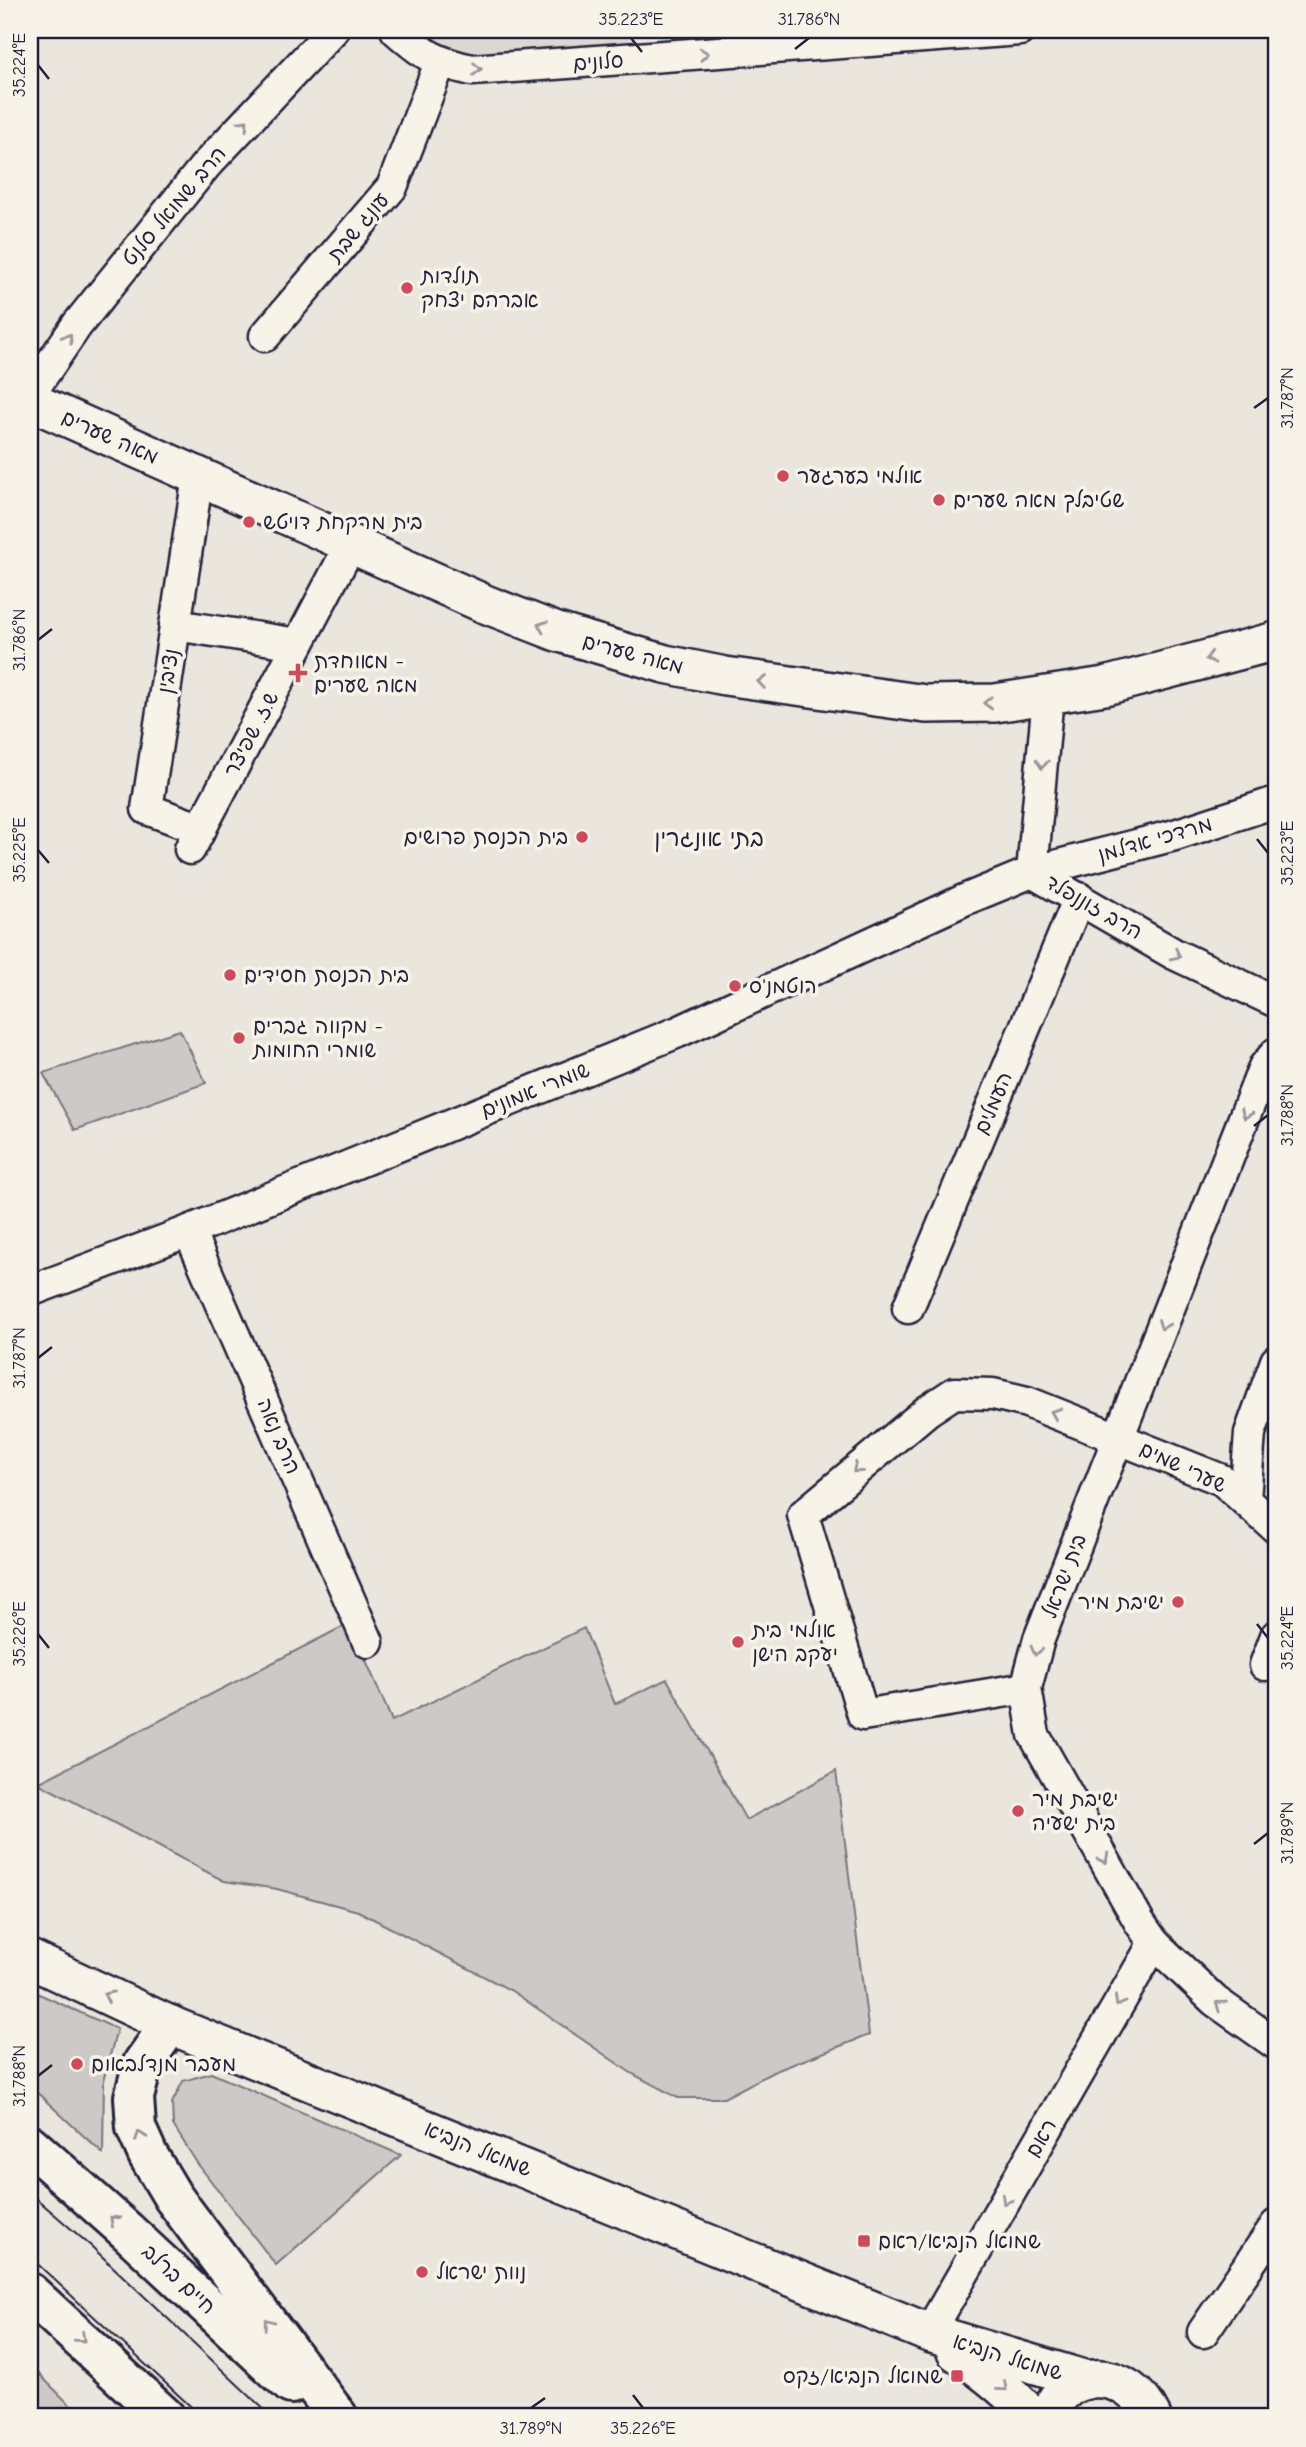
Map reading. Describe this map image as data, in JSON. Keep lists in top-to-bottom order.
{
  "streets": {
    "highway": ["חיים ברלב"],
    "street": [
      "סלונים",
      "הרב שמואל סלנט",
      "עונג שבת",
      "מאה שערים",
      "נציבין",
      "ש.ז. שפיצר",
      "מרדכי אדלמן",
      "הרב זוננפלד",
      "שומרי אמונים",
      "העמלים",
      "הרב נאה",
      "שערי שמים",
      "בית ישראל",
      "ראם",
      "שמואל הנביא"
    ]
  },
  "crossings": [
    ["סלונים", "עונג שבת"],
    ["מאה שערים", "נציבין"],
    ["מאה שערים", "ש.ז. שפיצר"],
    ["מאה שערים", "הרב זוננפלד"],
    ["נציבין", "ש.ז. שפיצר"],
    ["מרדכי אדלמן", "הרב זוננפלד"],
    ["מרדכי אדלמן", "שומרי אמונים"],
    ["הרב זוננפלד", "שומרי אמונים"],
    ["הרב זוננפלד", "העמלים"],
    ["שומרי אמונים", "הרב נאה"],
    ["שערי שמים", "בית ישראל"],
    ["בית ישראל", "ראם"],
    ["ראם", "שמואל הנביא"]
  ],
  "one_way": [
    "סלונים",
    "הרב שמואל סלנט",
    "מאה שערים",
    "הרב זוננפלד"
  ],
  "districts": ["בתי אונגרין"],
  "places": {
    "other": [
      "תולדות אברהם יצחק",
      "אולמי בערגער",
      "שטיבלך מאה שערים",
      "בית מרקחת דויטש",
      "בית הכנסת פרושים",
      "בית הכנסת חסידים",
      "רוטמנ'ס",
      "מקווה גברים - שומרי החומות",
      "ישיבת מיר",
      "אולמי בית יעקב הישן",
      "ישיבת מיר בית ישעיה",
      "מעבר מנדלבאום",
      "נוות ישראל"
    ],
    "health": ["מאוחדת - מאה שערים"],
    "transit": ["שמואל הנביא/ראם", "שמואל הנביא/זקס"]
  },
  "coordinates": [
    "35.223°E",
    "31.786°N",
    "35.224°E",
    "31.787°N",
    "35.225°E",
    "31.788°N",
    "35.226°E",
    "31.789°N"
  ]
}
